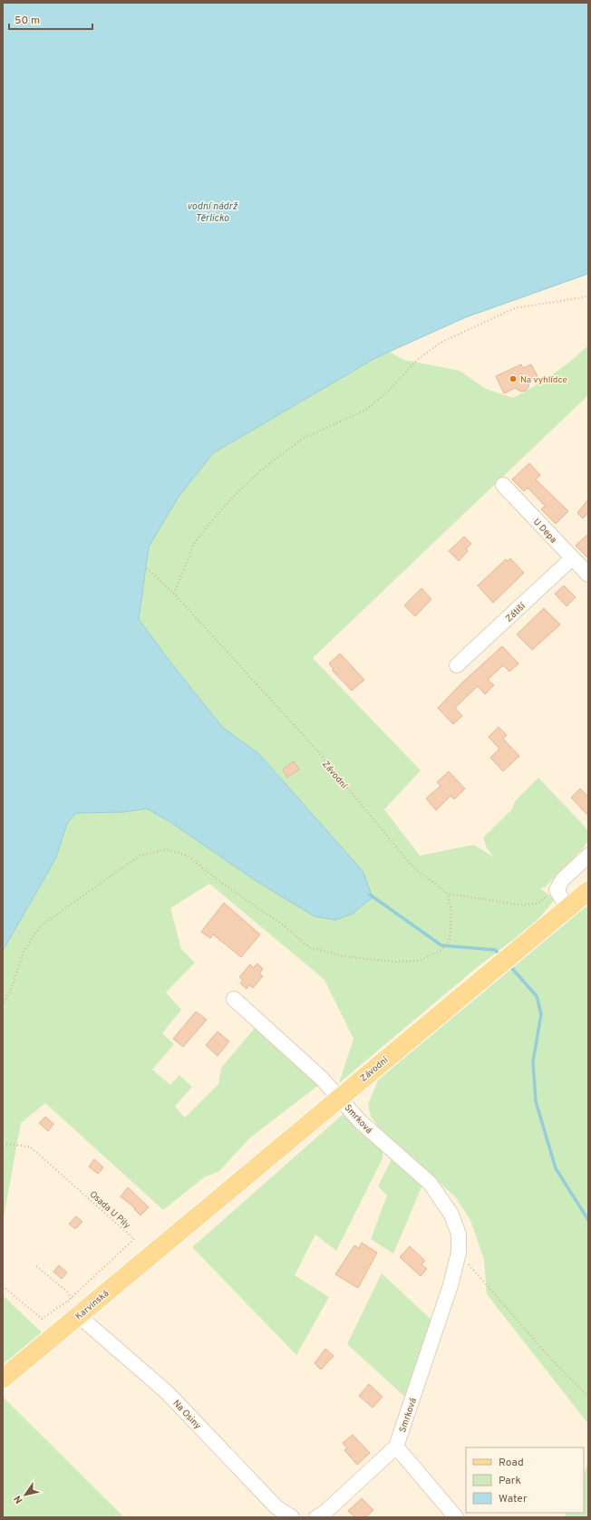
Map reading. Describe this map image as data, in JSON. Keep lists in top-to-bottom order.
{
  "streets": {
    "main road": ["Závodní", "Karvinská"],
    "street": [
      "U Depa",
      "Zátiší",
      "Smrková",
      "Na Osiny"
    ],
    "path": ["Osada U Pily"]
  },
  "crossings": [
    ["U Depa", "Zátiší"],
    ["Závodní", "Smrková"],
    ["Závodní", "Karvinská"],
    ["Osada U Pily", "Karvinská"],
    ["Osada U Pily", "Na Osiny"],
    ["Karvinská", "Na Osiny"]
  ],
  "water": ["vodní nádrž Těrlicko"],
  "places": ["Na vyhlídce"],
  "legend": ["Road", "Park", "Water"],
  "scale_bar": "50 m",
  "north": "bottom left"
}
